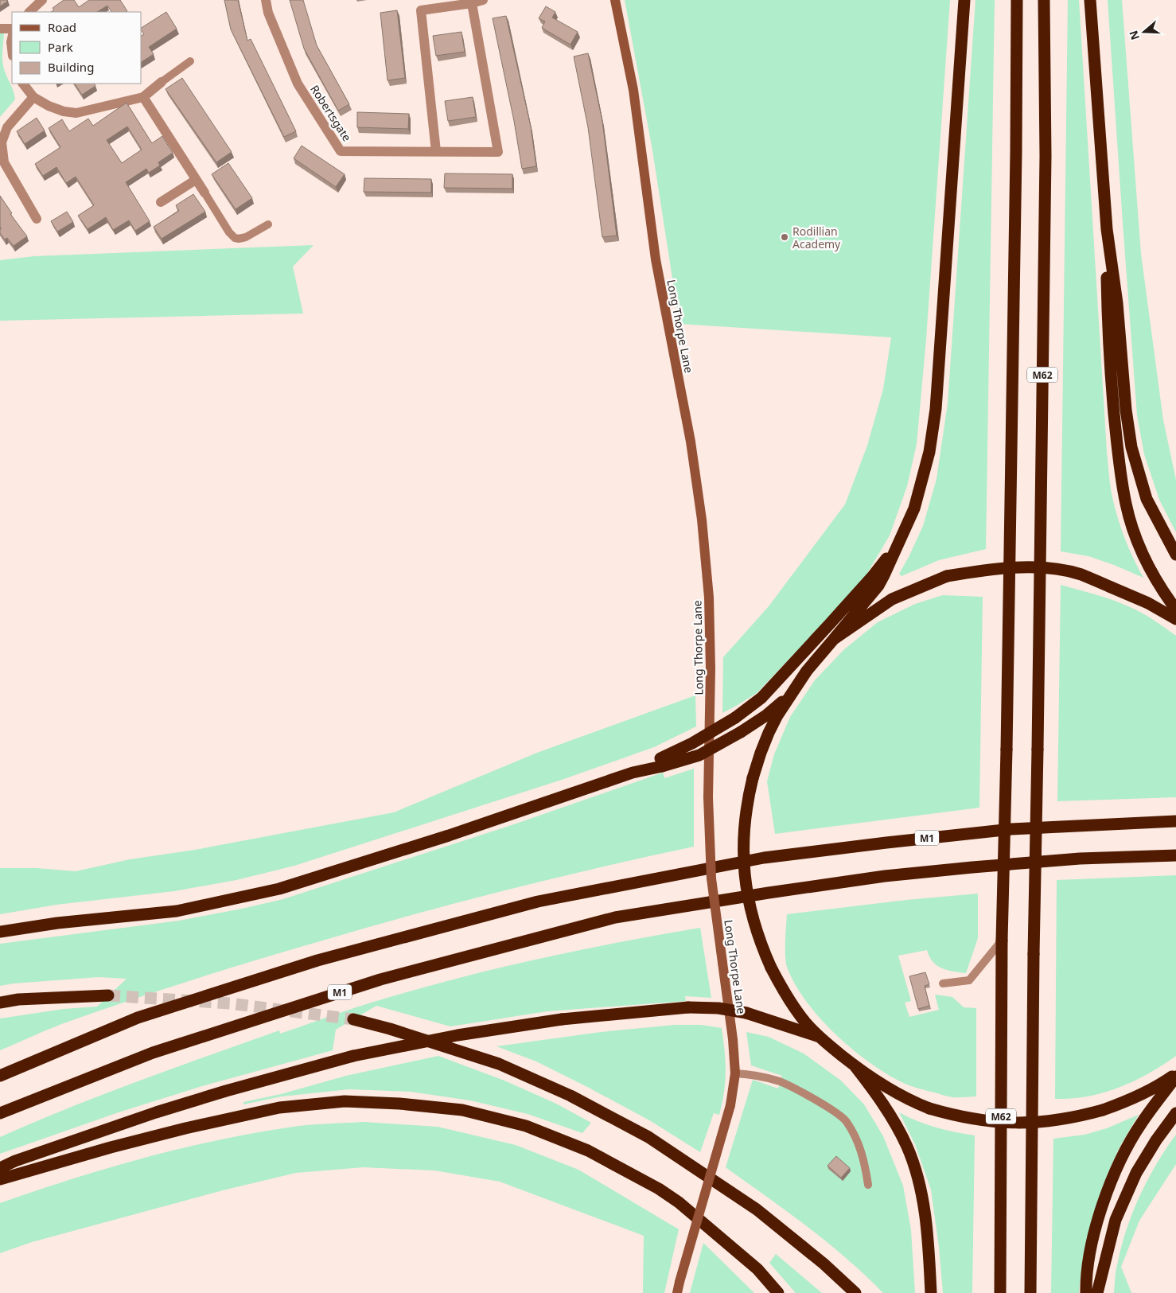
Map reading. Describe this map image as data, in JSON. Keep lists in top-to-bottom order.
{
  "streets": {
    "highway": ["M62", "M1"],
    "main road": ["Long Thorpe Lane"],
    "street": ["Robertsgate"]
  },
  "places": ["Rodillian Academy"],
  "legend": ["Road", "Park", "Building"],
  "north": "left"
}
